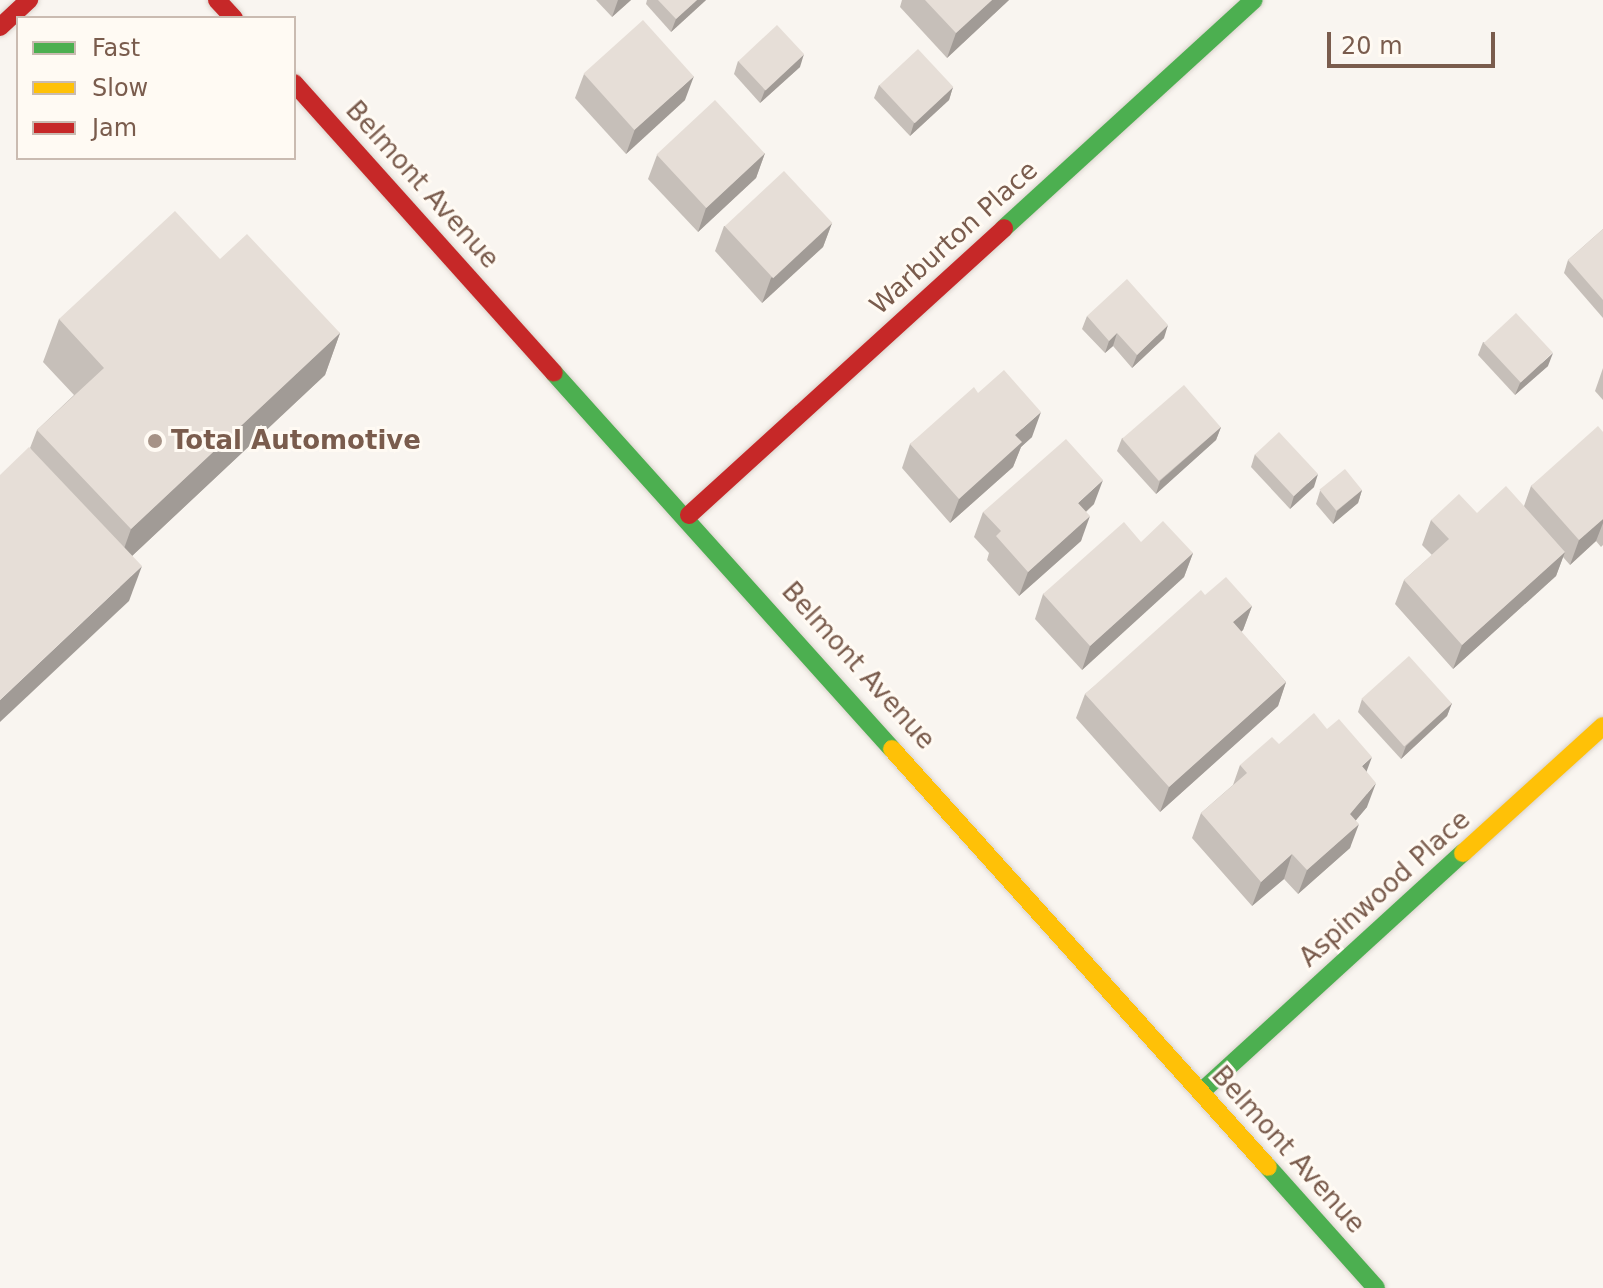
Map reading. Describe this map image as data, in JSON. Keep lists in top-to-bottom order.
{
  "streets": {
    "street": ["Belmont Avenue", "Warburton Place", "Aspinwood Place"]
  },
  "crossings": [
    ["Belmont Avenue", "Warburton Place"],
    ["Belmont Avenue", "Aspinwood Place"]
  ],
  "places": ["Total Automotive"],
  "legend": ["Fast", "Slow", "Jam"],
  "scale_bar": "20 m"
}
